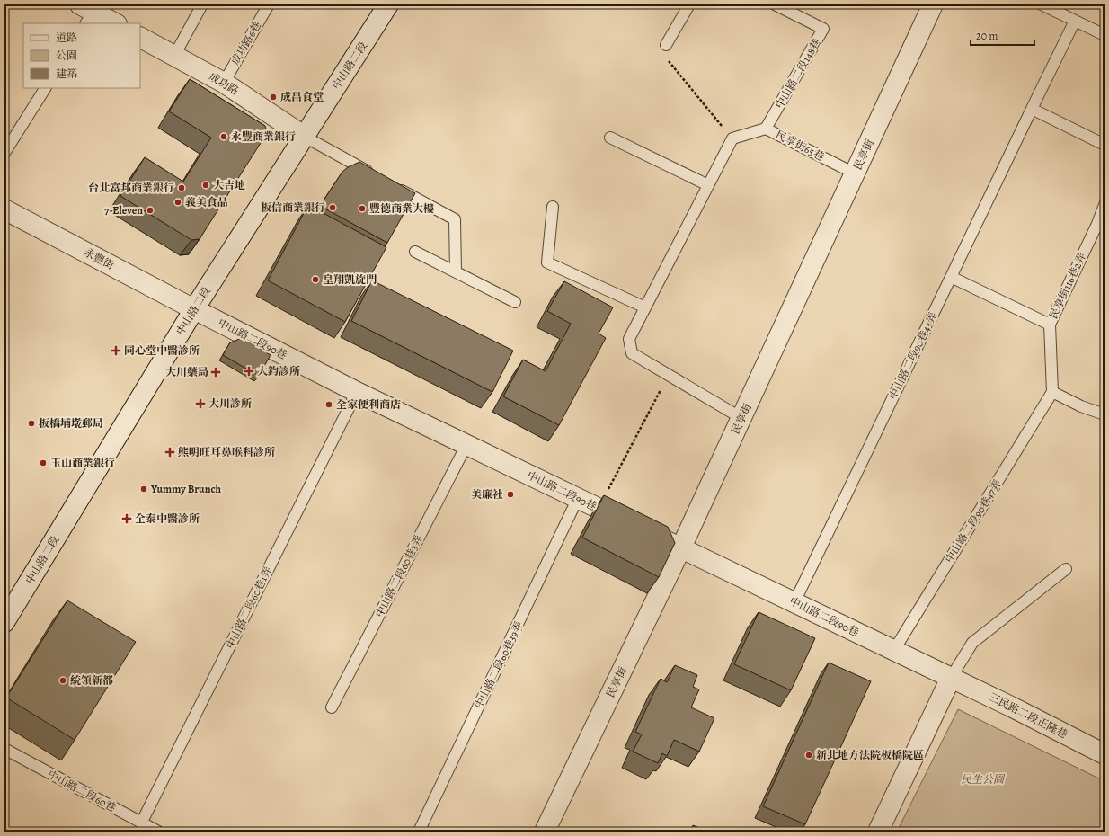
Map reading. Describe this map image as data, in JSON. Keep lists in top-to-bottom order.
{
  "streets": {
    "street": [
      "中山路二段",
      "成功路",
      "民享街",
      "永豐街",
      "中山路二段90巷",
      "三民路二段正隆巷"
    ],
    "lane": [
      "成功路6巷",
      "中山路二段148巷",
      "民享街65巷",
      "民享街116巷2弄",
      "中山路二段90巷43弄",
      "中山路二段90巷47弄",
      "中山路二段60巷3弄",
      "中山路二段60巷1弄",
      "中山路二段60巷39弄",
      "中山路二段60巷"
    ]
  },
  "crossings": [
    ["成功路6巷", "成功路"],
    ["中山路二段", "成功路"],
    ["中山路二段", "永豐街"],
    ["中山路二段", "中山路二段90巷"],
    ["中山路二段148巷", "民享街65巷"],
    ["民享街65巷", "民享街"],
    ["民享街", "中山路二段90巷"],
    ["永豐街", "中山路二段90巷"],
    ["民享街116巷2弄", "中山路二段90巷47弄"],
    ["中山路二段90巷", "中山路二段90巷43弄"],
    ["中山路二段90巷", "中山路二段90巷47弄"],
    ["中山路二段90巷", "中山路二段60巷3弄"],
    ["中山路二段90巷", "中山路二段60巷1弄"],
    ["中山路二段90巷", "中山路二段60巷39弄"],
    ["中山路二段90巷", "三民路二段正隆巷"],
    ["中山路二段60巷1弄", "中山路二段60巷"]
  ],
  "parks": ["民生公園"],
  "places": {
    "other": [
      "成昌食堂",
      "永豐商業銀行",
      "大吉地",
      "台北富邦商業銀行",
      "義美食品",
      "板信商業銀行",
      "豐德商業大樓",
      "7-Eleven",
      "皇翔凱旋門",
      "全家便利商店",
      "板橋埔墘郵局",
      "玉山商業銀行",
      "Yummy Brunch",
      "美廉社",
      "統領新都",
      "新北地方法院板橋院區"
    ],
    "health": [
      "同心堂中醫診所",
      "大鈞診所",
      "大川藥局",
      "大川診所",
      "熊明旺耳鼻喉科診所",
      "全泰中醫診所"
    ]
  },
  "legend": ["道路", "公園", "建築"],
  "scale_bar": "20 m"
}
